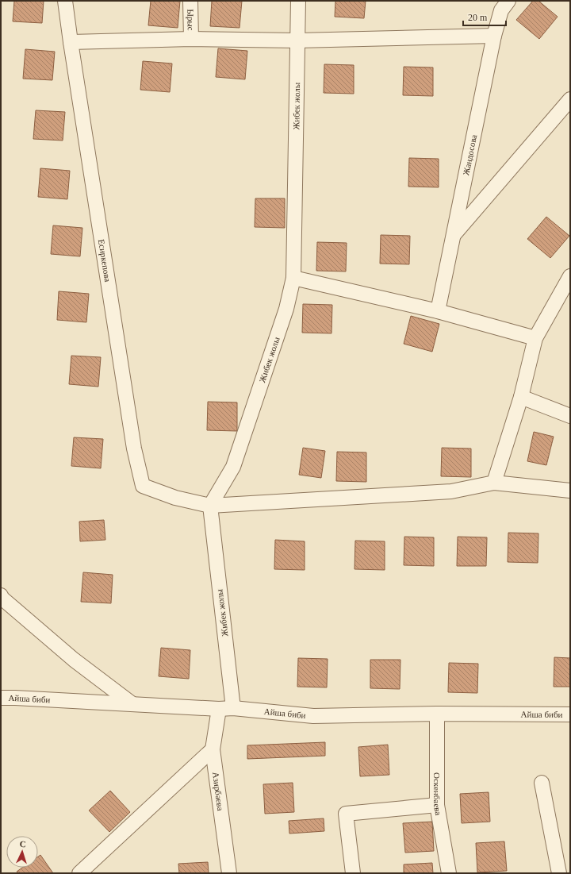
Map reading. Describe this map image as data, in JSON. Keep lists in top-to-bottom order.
{
  "streets": {
    "street": [
      "Ырыс",
      "Жибек жолы",
      "Жандосова",
      "Есиркепова",
      "Айша биби",
      "Азирбаева",
      "Оскенбаева"
    ]
  },
  "crossings": [
    ["Жибек жолы", "Есиркепова"],
    ["Жибек жолы", "Айша биби"],
    ["Жибек жолы", "Азирбаева"],
    ["Айша биби", "Азирбаева"],
    ["Айша биби", "Оскенбаева"]
  ],
  "scale_bar": "20 m",
  "north": "top"
}
